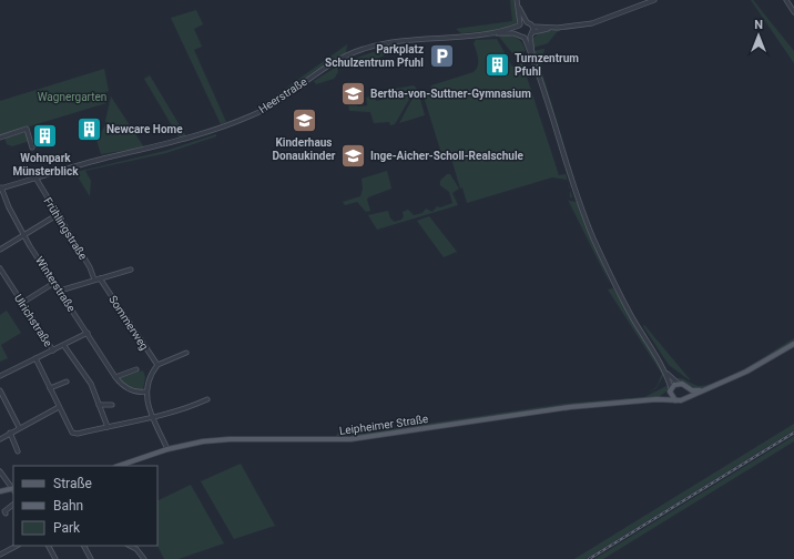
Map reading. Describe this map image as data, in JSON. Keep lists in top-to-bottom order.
{
  "streets": {
    "main road": ["Leipheimer Straße"],
    "street": [
      "Heerstraße",
      "Frühlingstraße",
      "Winterstraße",
      "Ulrichstraße",
      "Sommerweg"
    ]
  },
  "crossings": [
    ["Heerstraße", "Frühlingstraße"],
    ["Heerstraße", "Winterstraße"]
  ],
  "parks": ["Wagnergarten"],
  "places": {
    "parking": ["Parkplatz Schulzentrum Pfuhl"],
    "building": ["Turnzentrum Pfuhl", "Newcare Home", "Wohnpark Münsterblick"],
    "school or university": ["Bertha-von-Suttner-Gymnasium", "Kinderhaus Donaukinder", "Inge-Aicher-Scholl-Realschule"]
  },
  "legend": ["Straße", "Bahn", "Park"],
  "north": "top"
}
